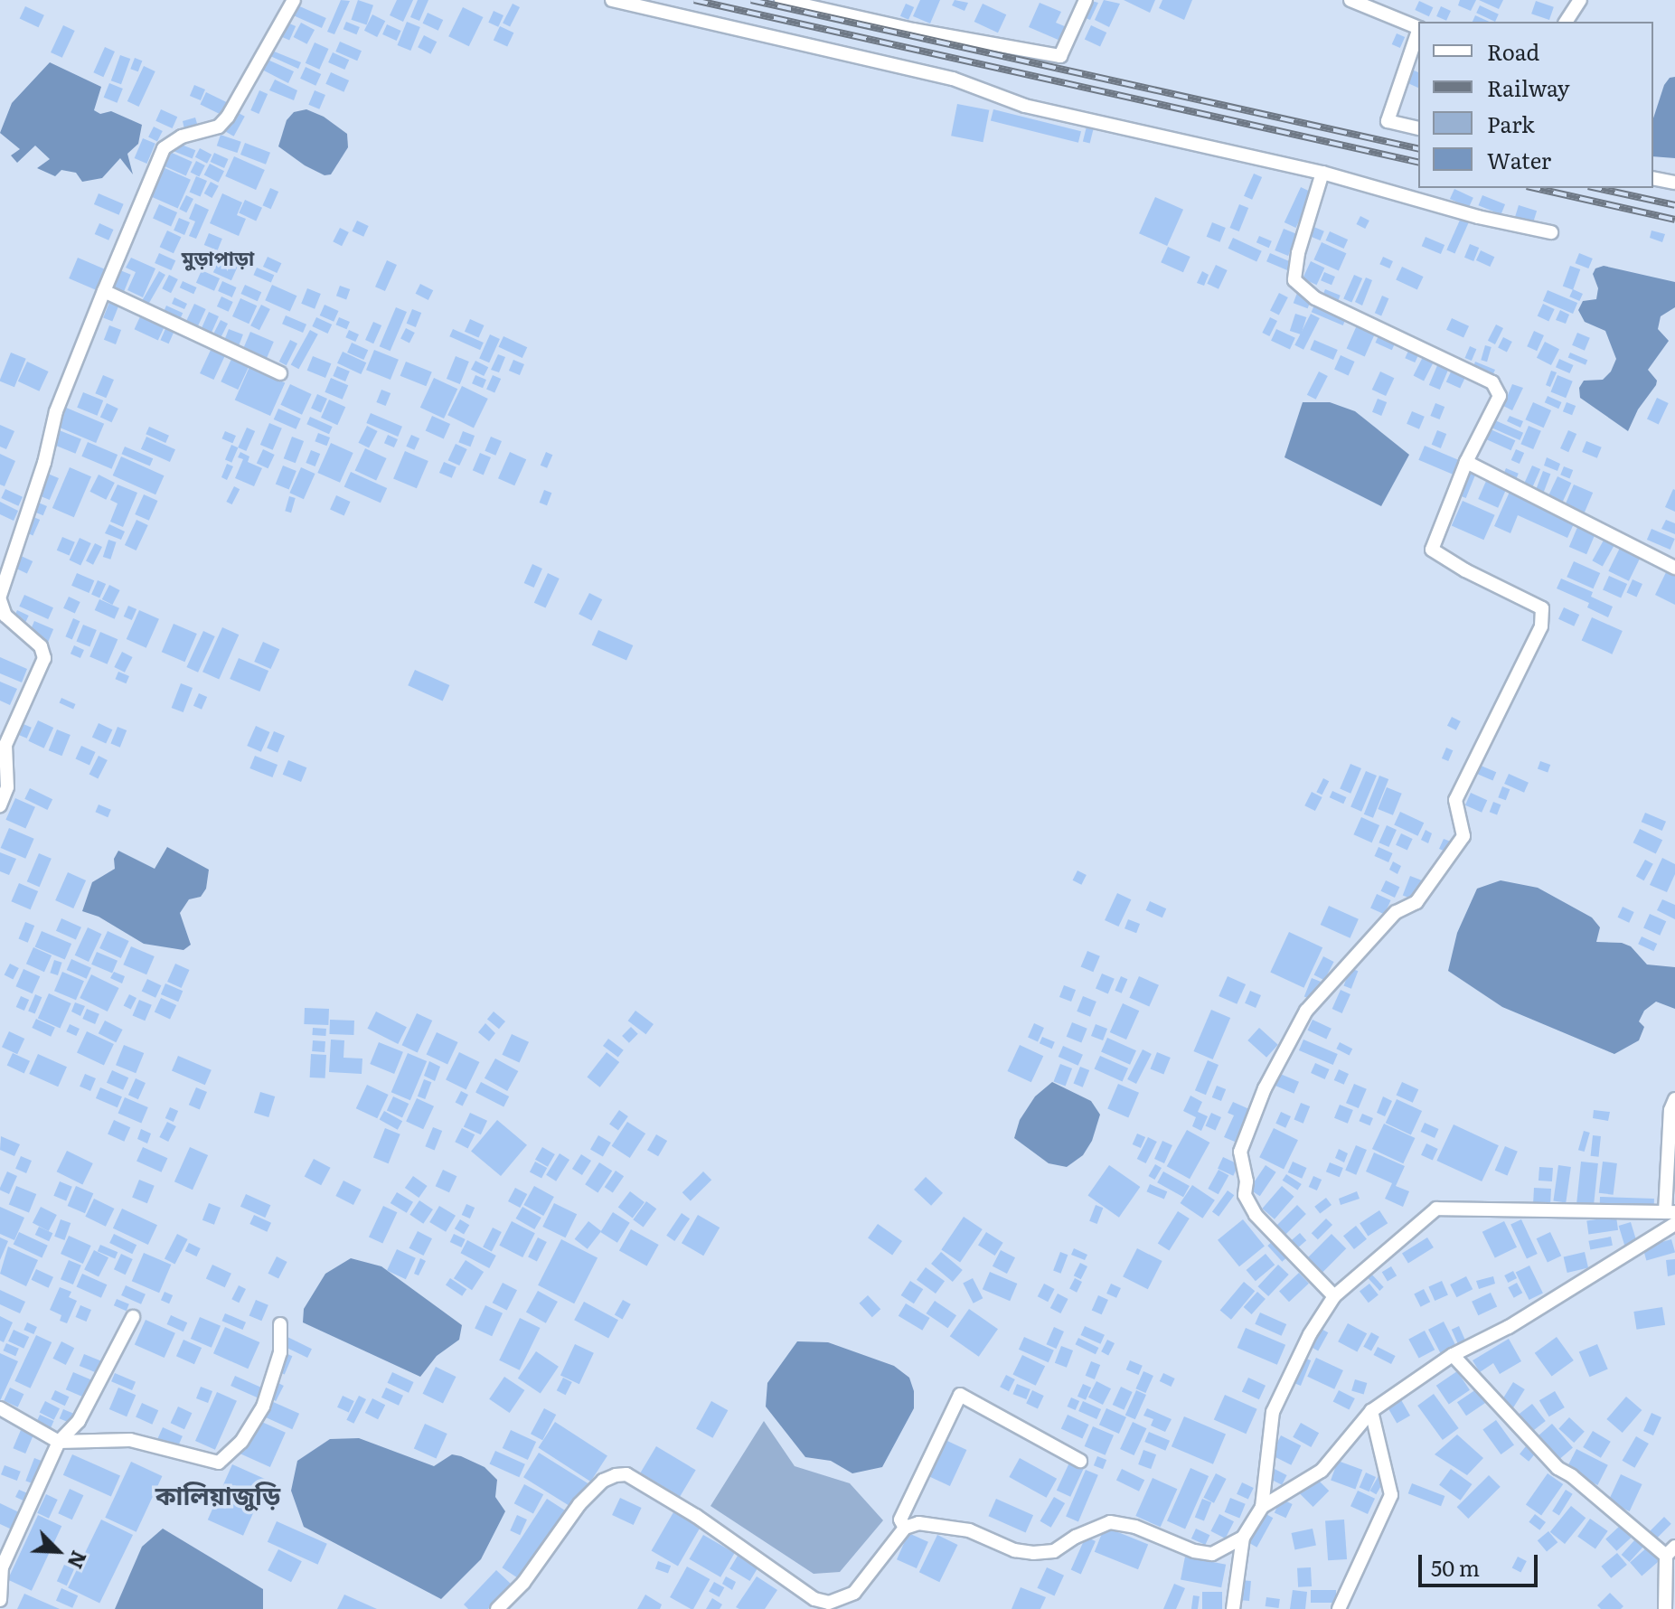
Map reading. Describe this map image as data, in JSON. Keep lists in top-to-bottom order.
{
  "districts": ["মুড়াপাড়া", "কালিয়াজুড়ি"],
  "legend": [
    "Road",
    "Railway",
    "Park",
    "Water"
  ],
  "scale_bar": "50 m",
  "north": "bottom right"
}
